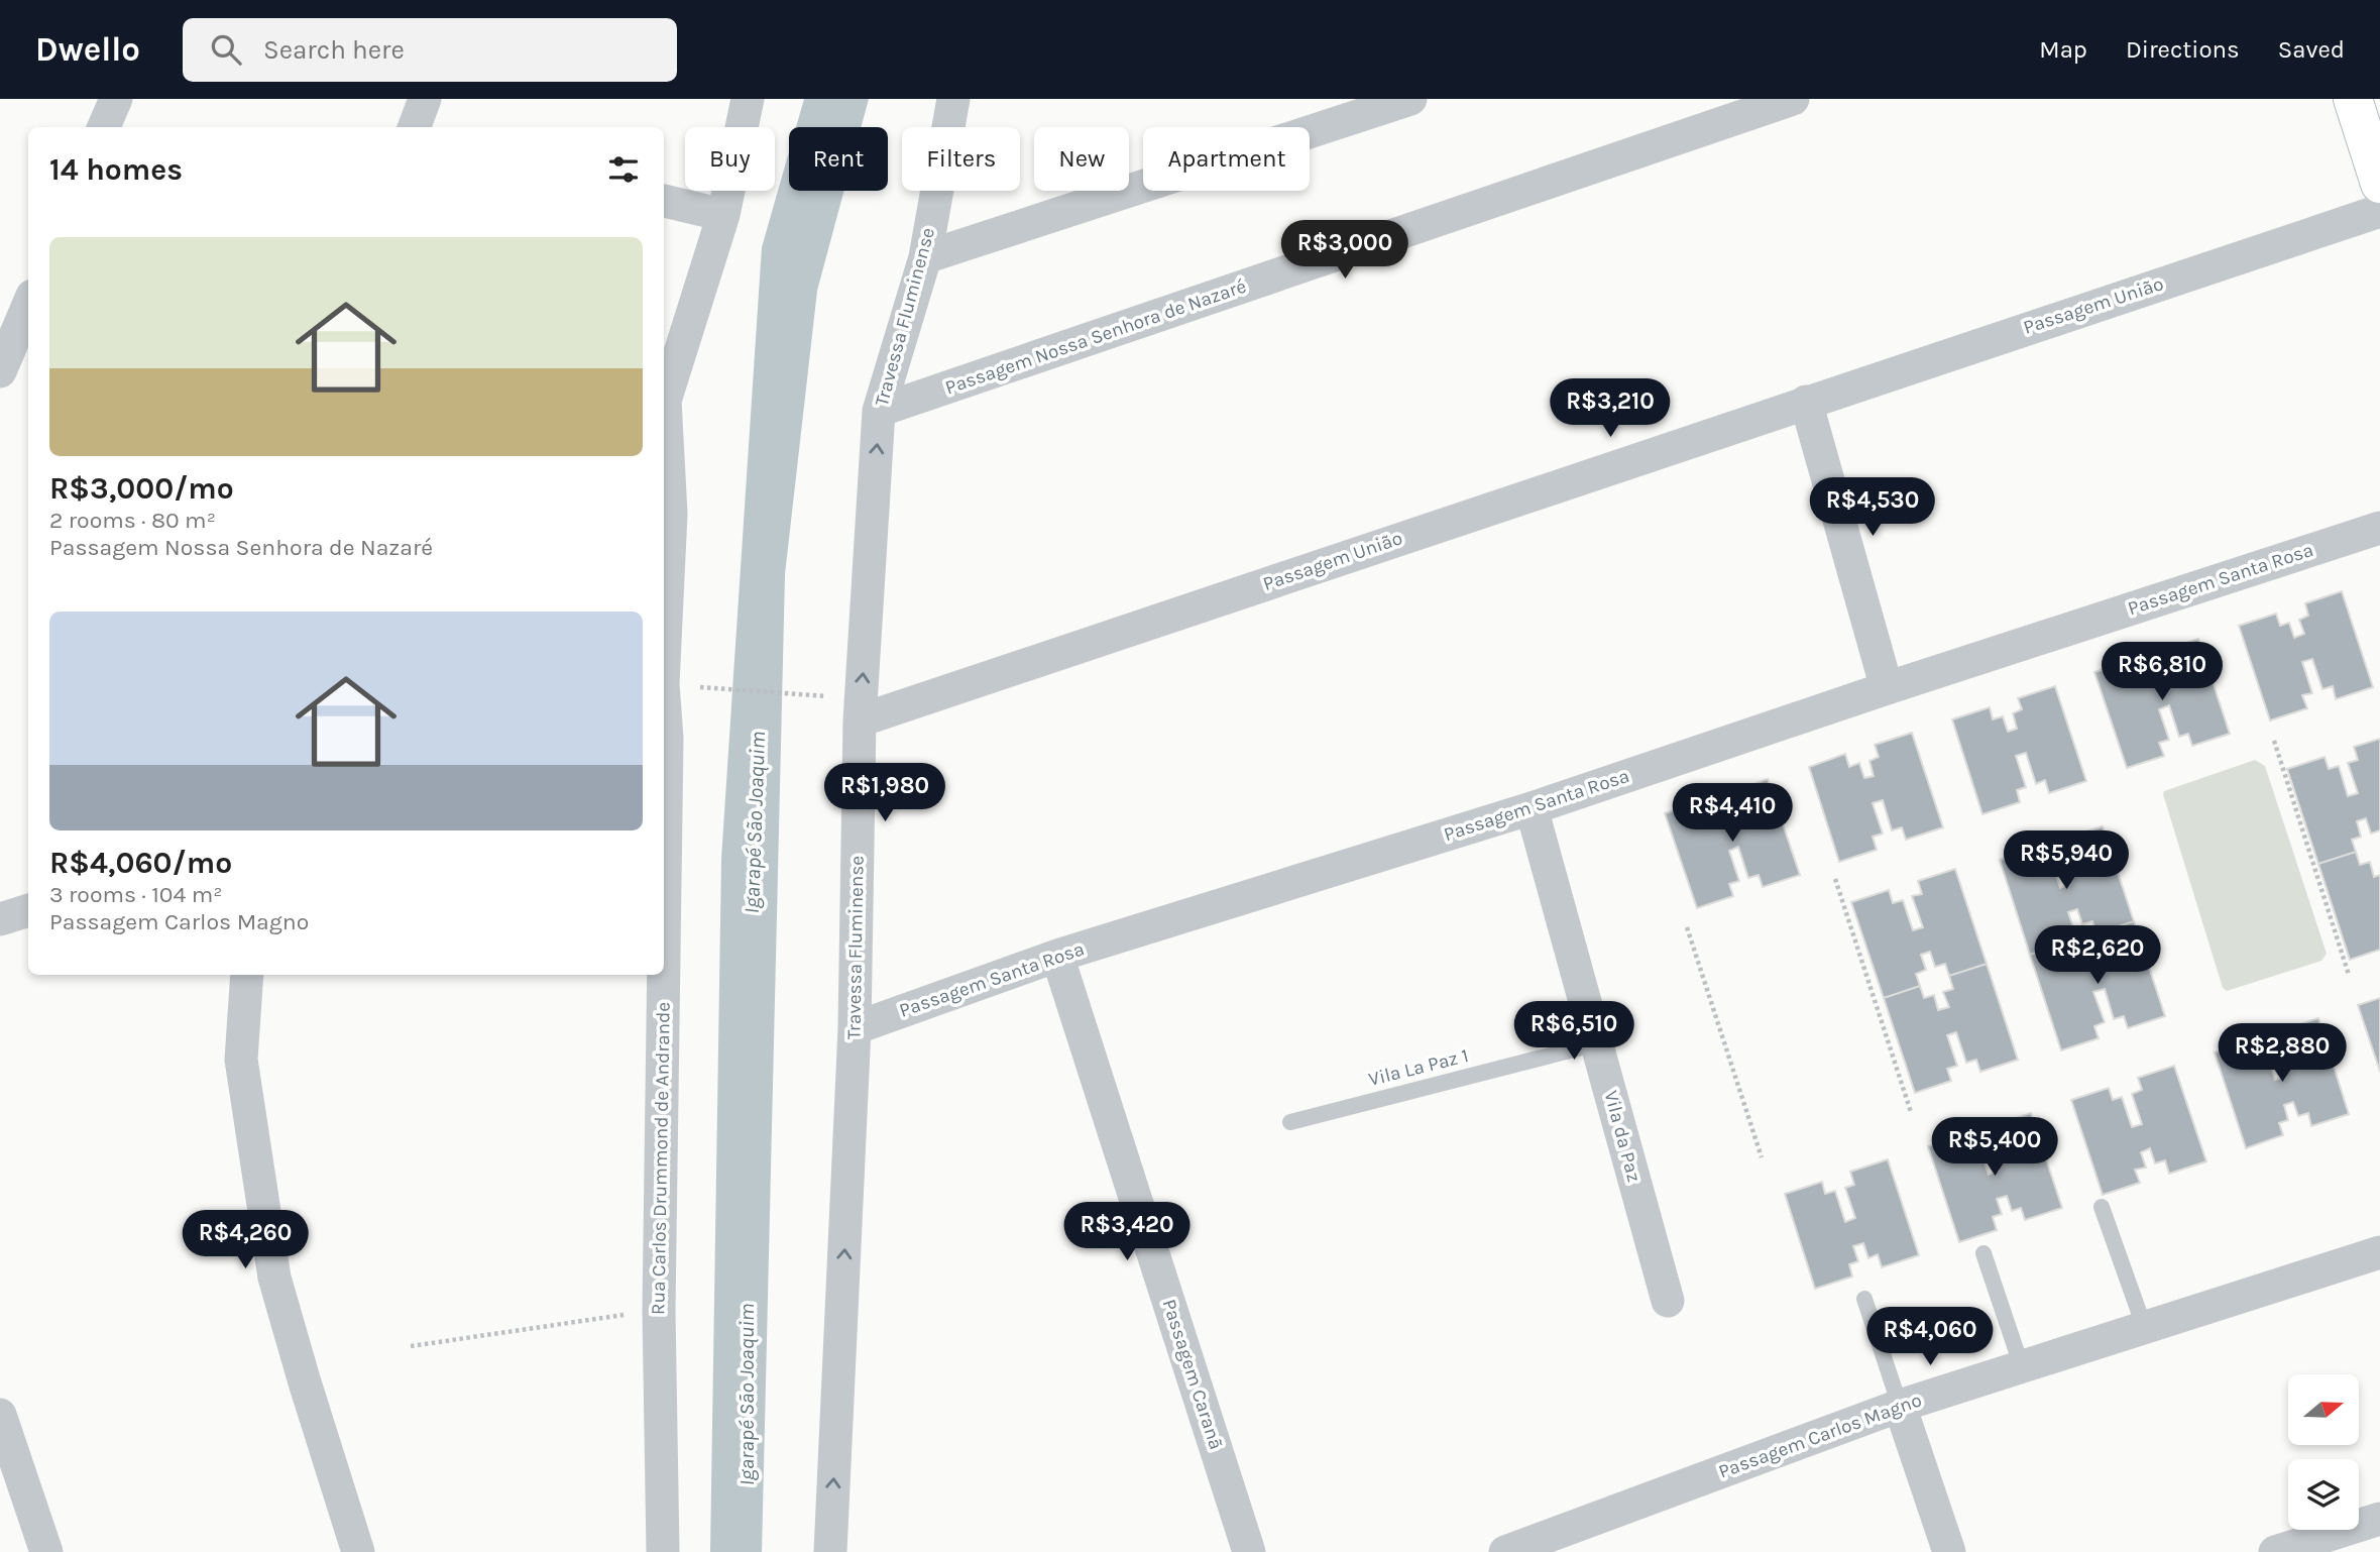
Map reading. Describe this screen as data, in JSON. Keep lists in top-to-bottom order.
{
  "streets": {
    "street": [
      "Passagem União",
      "Travessa Fluminense",
      "Passagem Nossa Senhora de Nazaré",
      "Passagem Santa Rosa",
      "Vila da Paz",
      "Rua Carlos Drummond de Andrande",
      "Passagem Caranã",
      "Passagem Carlos Magno"
    ],
    "lane": ["Vila La Paz 1"]
  },
  "crossings": [
    ["Passagem União", "Travessa Fluminense"],
    ["Travessa Fluminense", "Passagem Nossa Senhora de Nazaré"],
    ["Travessa Fluminense", "Passagem Santa Rosa"],
    ["Passagem Santa Rosa", "Vila da Paz"],
    ["Passagem Santa Rosa", "Passagem Caranã"],
    ["Vila La Paz 1", "Vila da Paz"]
  ],
  "one_way": ["Travessa Fluminense"],
  "water": ["Igarapé São Joaquim"],
  "north": "right",
  "page": {
    "header": "Dwello",
    "search": "Search here",
    "nav": ["Map", "Directions", "Saved"],
    "chip": [
      "Buy",
      "Rent",
      "Filters",
      "New",
      "Apartment"
    ],
    "heading": "14 homes",
    "list": [
      {
        "name": "R$3,000/mo",
        "note": "2 rooms · 80 m² · Passagem Nossa Senhora de Nazaré"
      },
      {
        "name": "R$4,060/mo",
        "note": "3 rooms · 104 m² · Passagem Carlos Magno"
      }
    ],
    "price": [
      "R$3,000",
      "R$3,210",
      "R$4,530",
      "R$6,810",
      "R$1,980",
      "R$4,410",
      "R$5,940",
      "R$2,620",
      "R$6,510",
      "R$2,880",
      "R$5,400",
      "R$3,420",
      "R$4,260",
      "R$4,060"
    ]
  }
}
